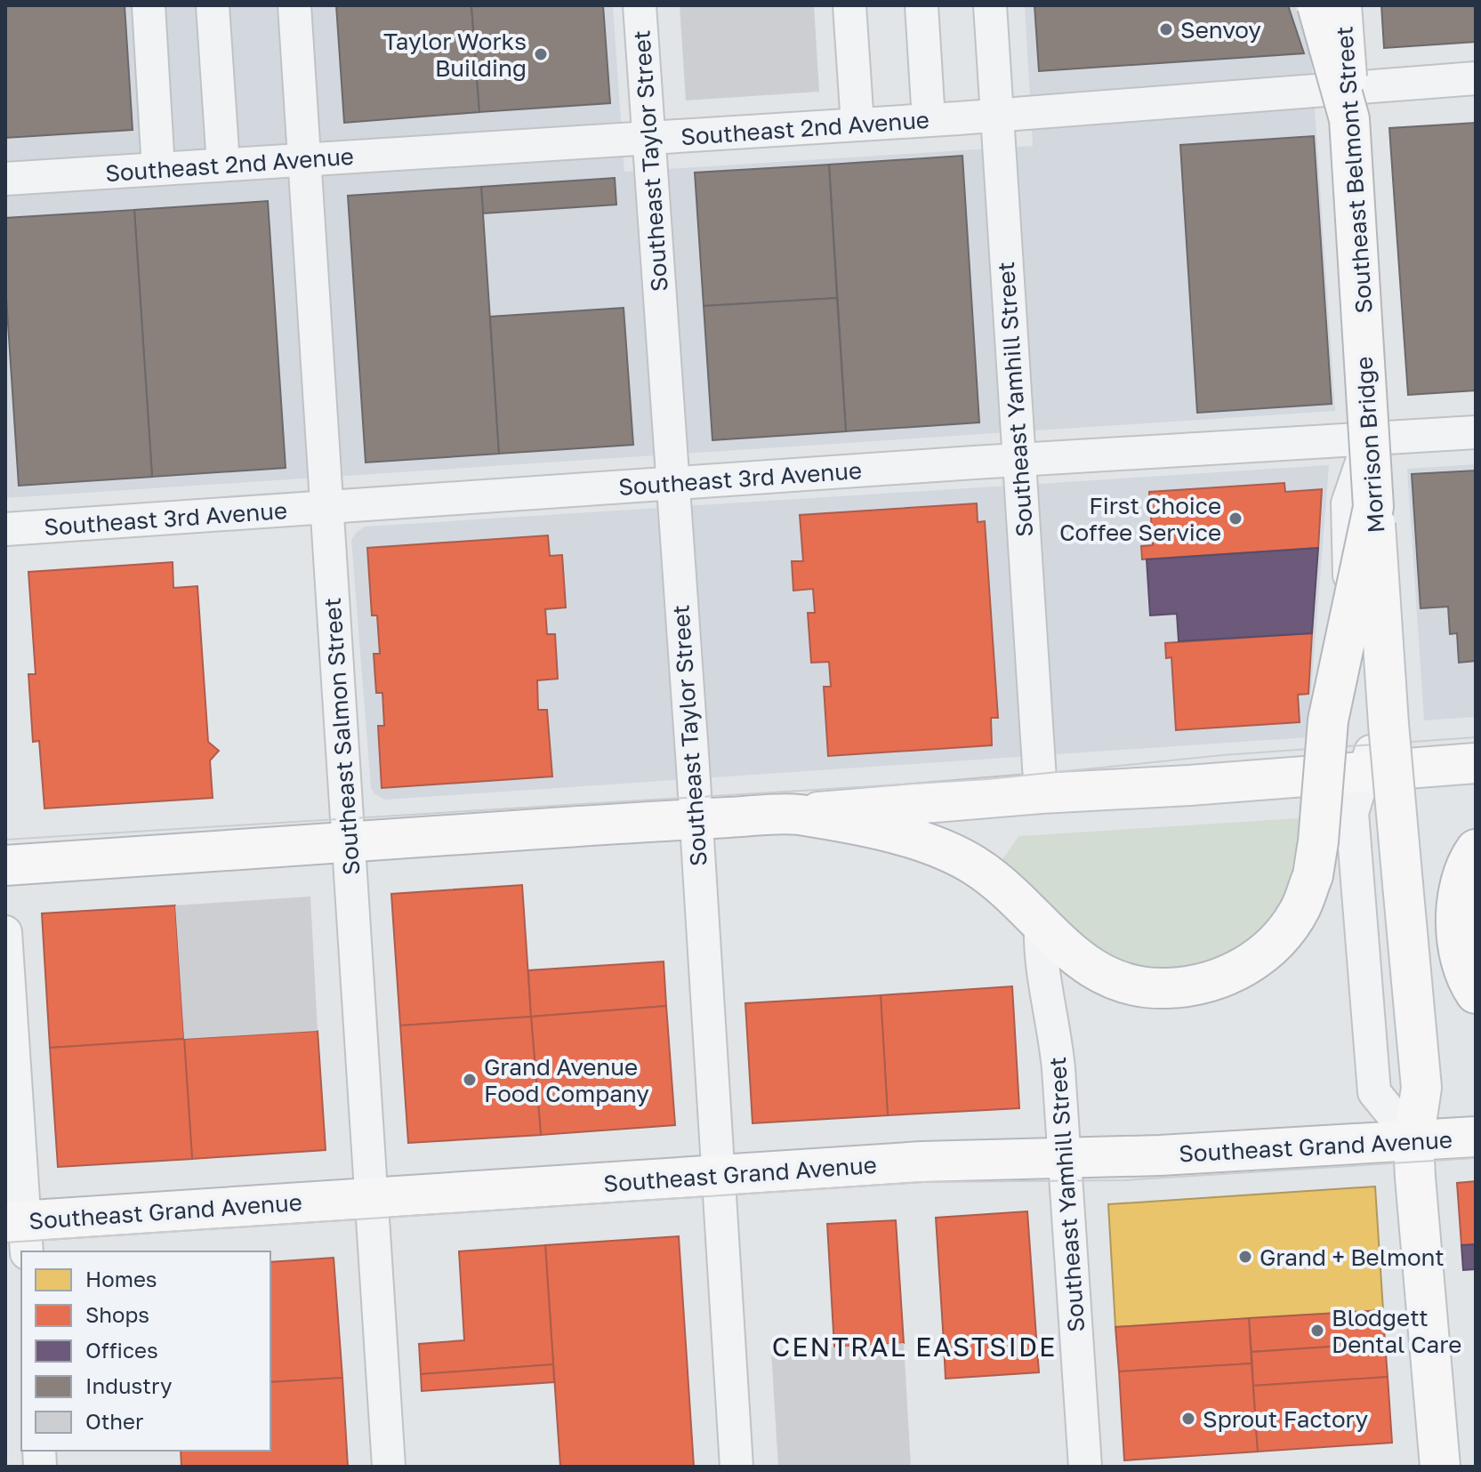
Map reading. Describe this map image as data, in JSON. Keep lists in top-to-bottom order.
{
  "streets": {
    "main road": ["Morrison Bridge", "Southeast Grand Avenue"],
    "street": [
      "Southeast 2nd Avenue",
      "Southeast Taylor Street",
      "Southeast Belmont Street",
      "Southeast Yamhill Street",
      "Southeast 3rd Avenue",
      "Southeast Salmon Street"
    ]
  },
  "crossings": [
    ["Southeast 2nd Avenue", "Southeast Taylor Street"],
    ["Southeast 2nd Avenue", "Southeast Belmont Street"],
    ["Southeast 2nd Avenue", "Southeast Yamhill Street"],
    ["Southeast 2nd Avenue", "Morrison Bridge"],
    ["Southeast 2nd Avenue", "Southeast Salmon Street"],
    ["Southeast Taylor Street", "Southeast 3rd Avenue"],
    ["Southeast Taylor Street", "Southeast Grand Avenue"],
    ["Southeast Belmont Street", "Morrison Bridge"],
    ["Southeast Belmont Street", "Southeast 3rd Avenue"],
    ["Southeast Belmont Street", "Southeast Grand Avenue"],
    ["Southeast Yamhill Street", "Southeast 3rd Avenue"],
    ["Southeast Yamhill Street", "Southeast Grand Avenue"],
    ["Morrison Bridge", "Southeast Grand Avenue"],
    ["Southeast 3rd Avenue", "Southeast Salmon Street"],
    ["Southeast Salmon Street", "Southeast Grand Avenue"]
  ],
  "districts": ["CENTRAL EASTSIDE"],
  "places": [
    "Senvoy",
    "Taylor Works Building",
    "First Choice Coffee Service",
    "Grand Avenue Food Company",
    "Grand + Belmont",
    "Blodgett Dental Care",
    "Sprout Factory"
  ],
  "legend": [
    "Homes",
    "Shops",
    "Offices",
    "Industry",
    "Other"
  ]
}
